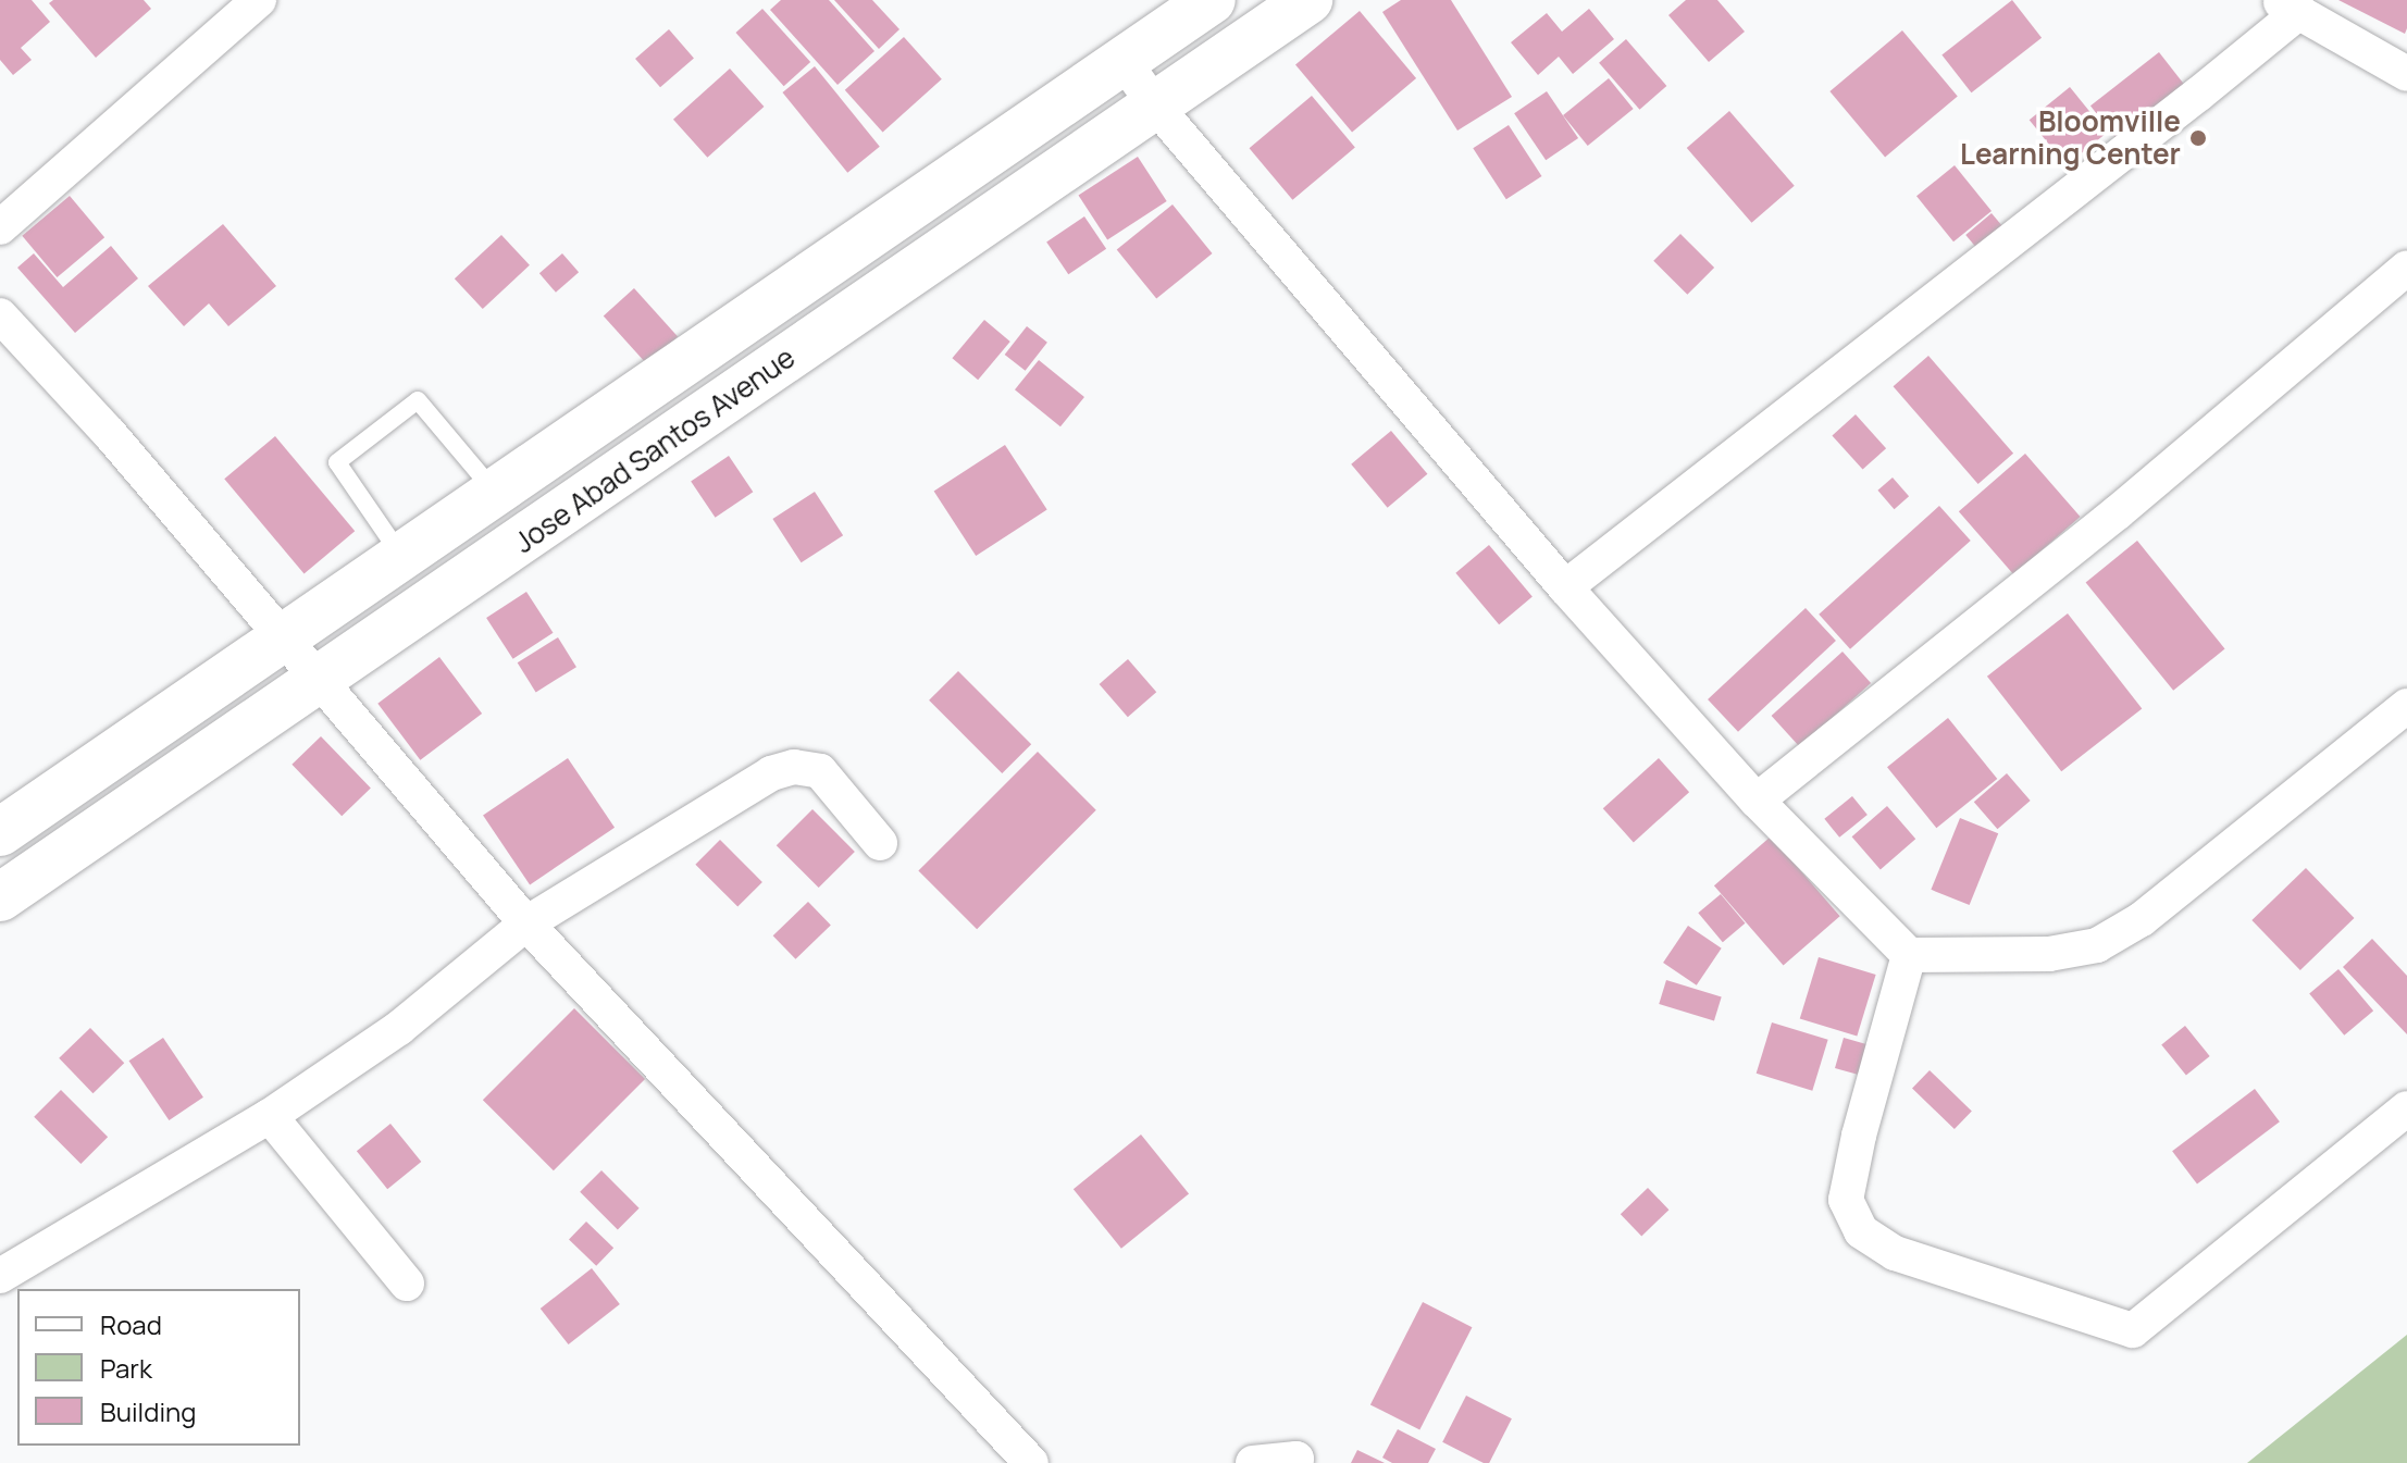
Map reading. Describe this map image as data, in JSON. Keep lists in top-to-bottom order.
{
  "streets": {
    "main road": ["Jose Abad Santos Avenue"]
  },
  "places": ["Bloomville Learning Center"],
  "legend": ["Road", "Park", "Building"]
}
